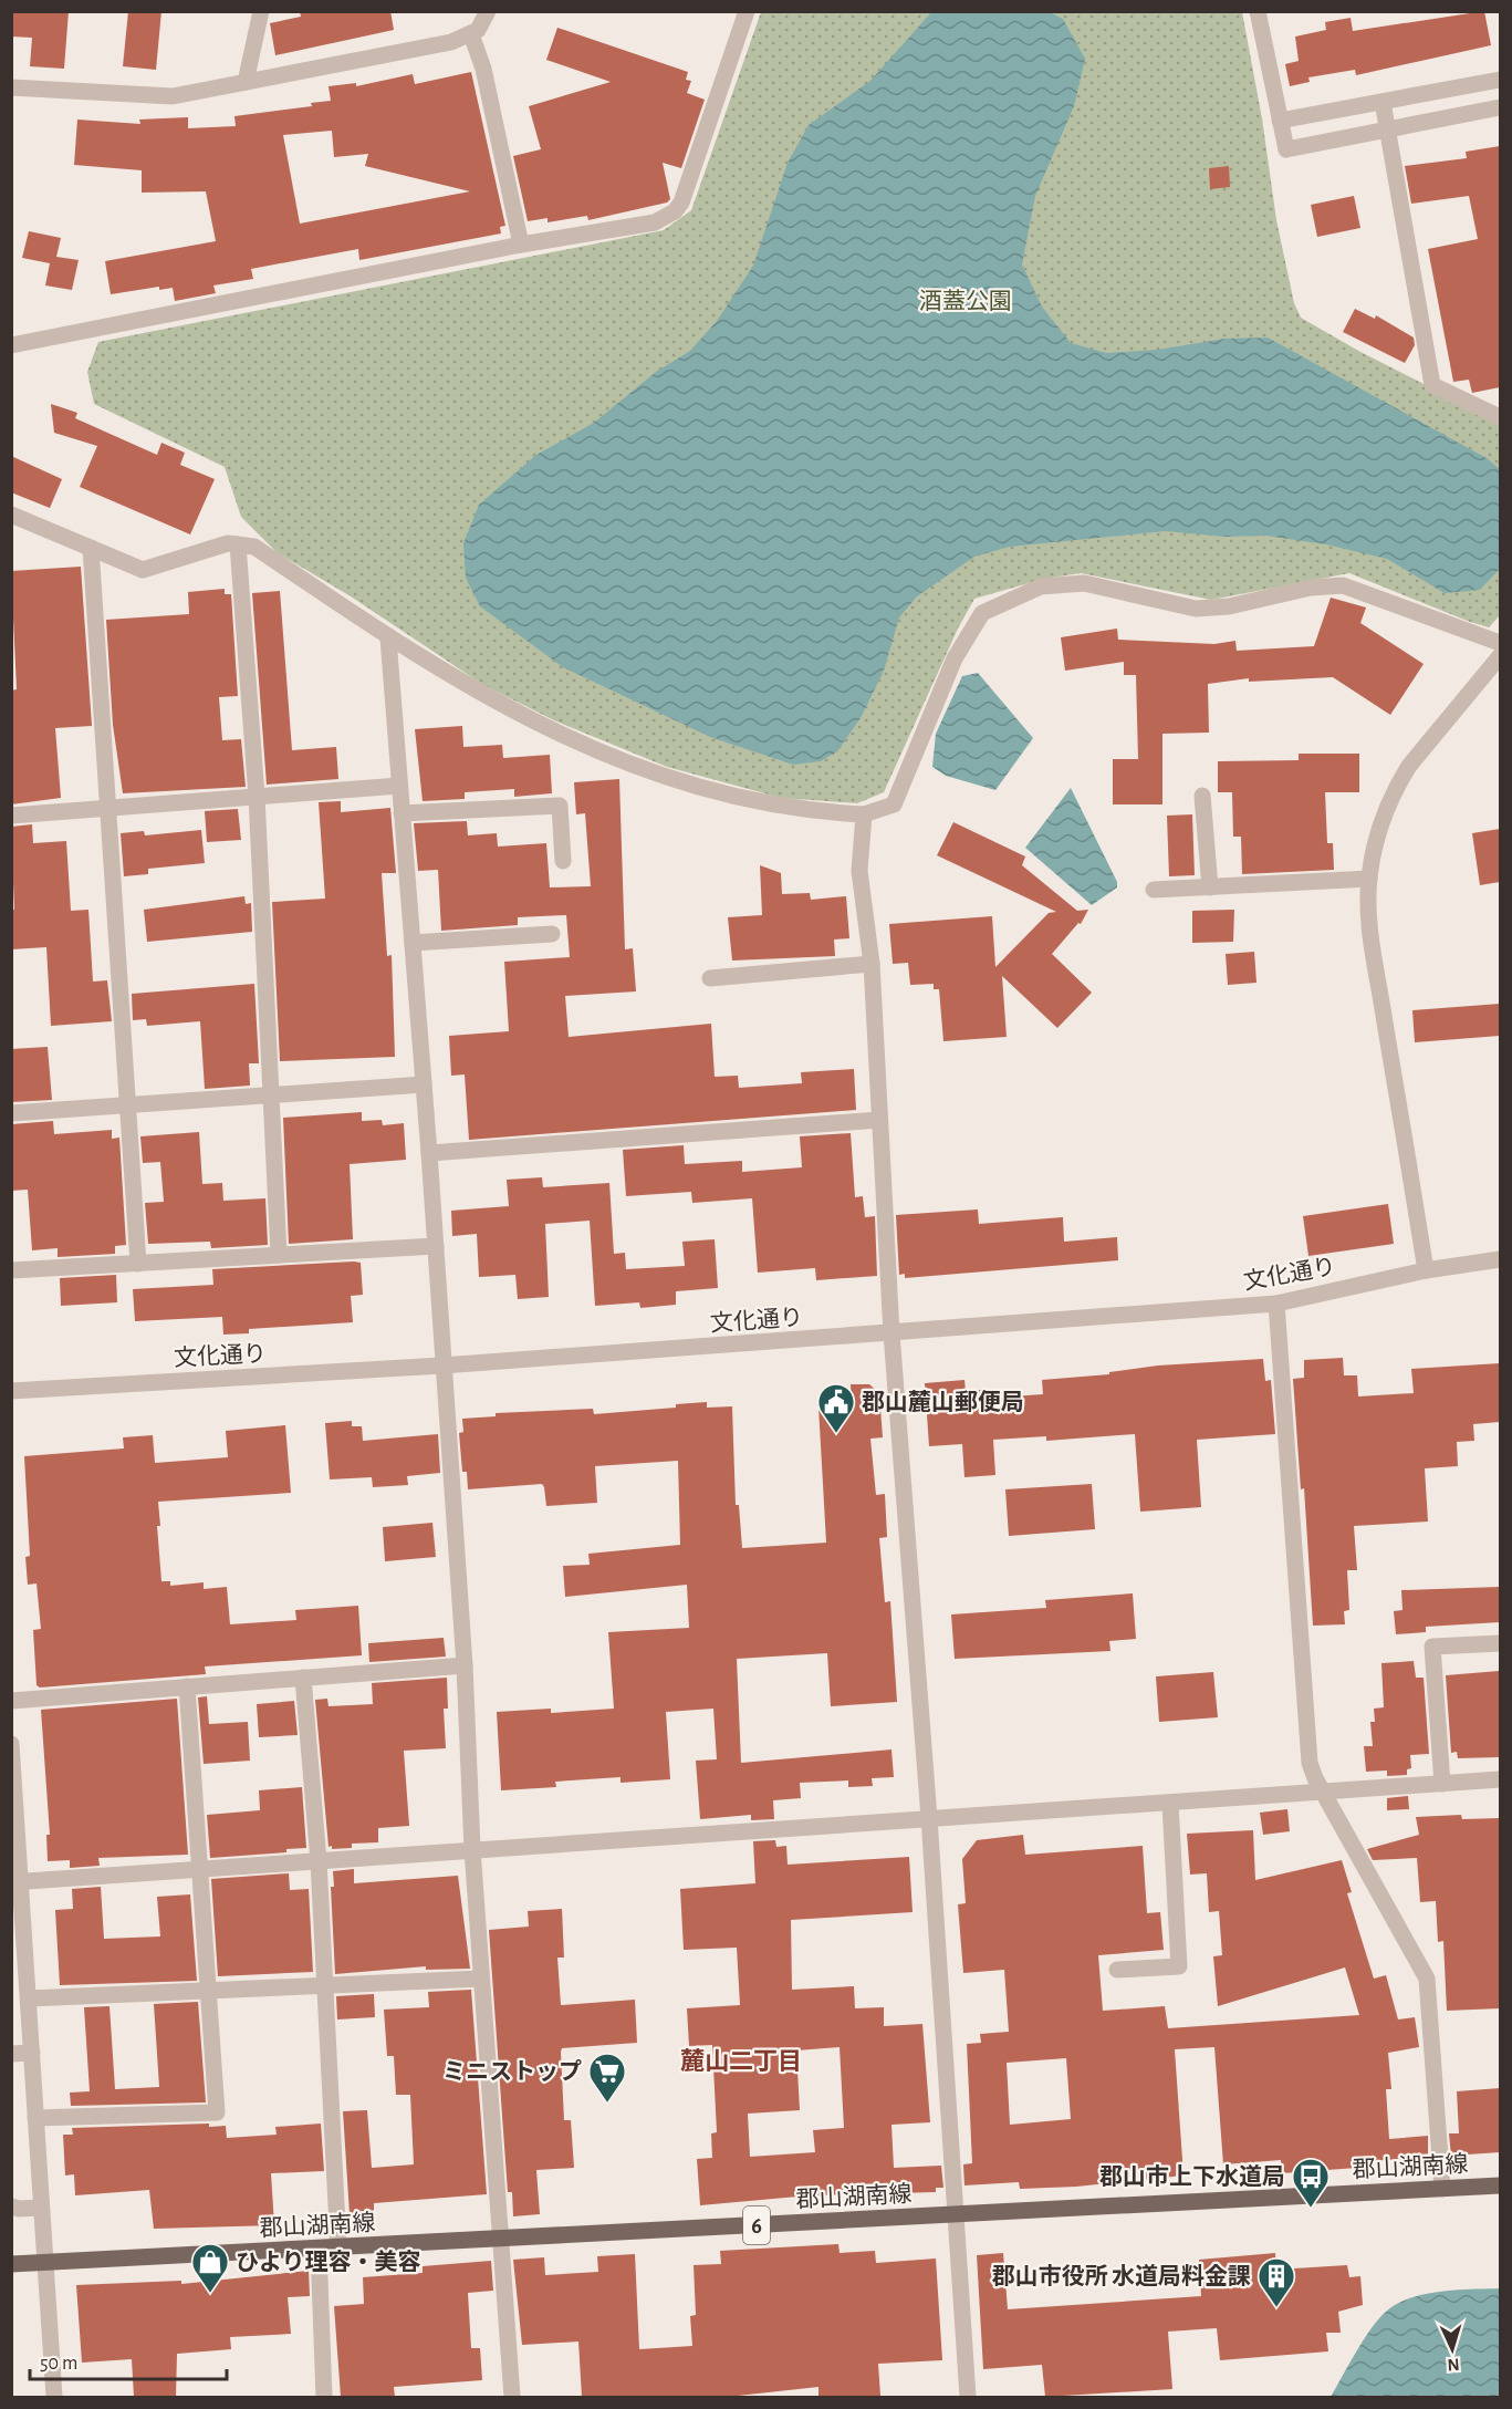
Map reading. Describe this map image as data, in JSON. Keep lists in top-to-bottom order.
{
  "streets": {
    "main road": ["郡山湖南線", "6"],
    "street": ["文化通り"]
  },
  "districts": ["麓山二丁目"],
  "parks": ["酒蓋公園"],
  "places": {
    "public building": ["郡山麓山郵便局"],
    "supermarket": ["ミニストップ"],
    "bus stop": ["郡山市上下水道局"],
    "shop": ["ひより理容・美容"],
    "building": ["郡山市役所 水道局料金課"]
  },
  "scale_bar": "50 m",
  "north": "bottom"
}
